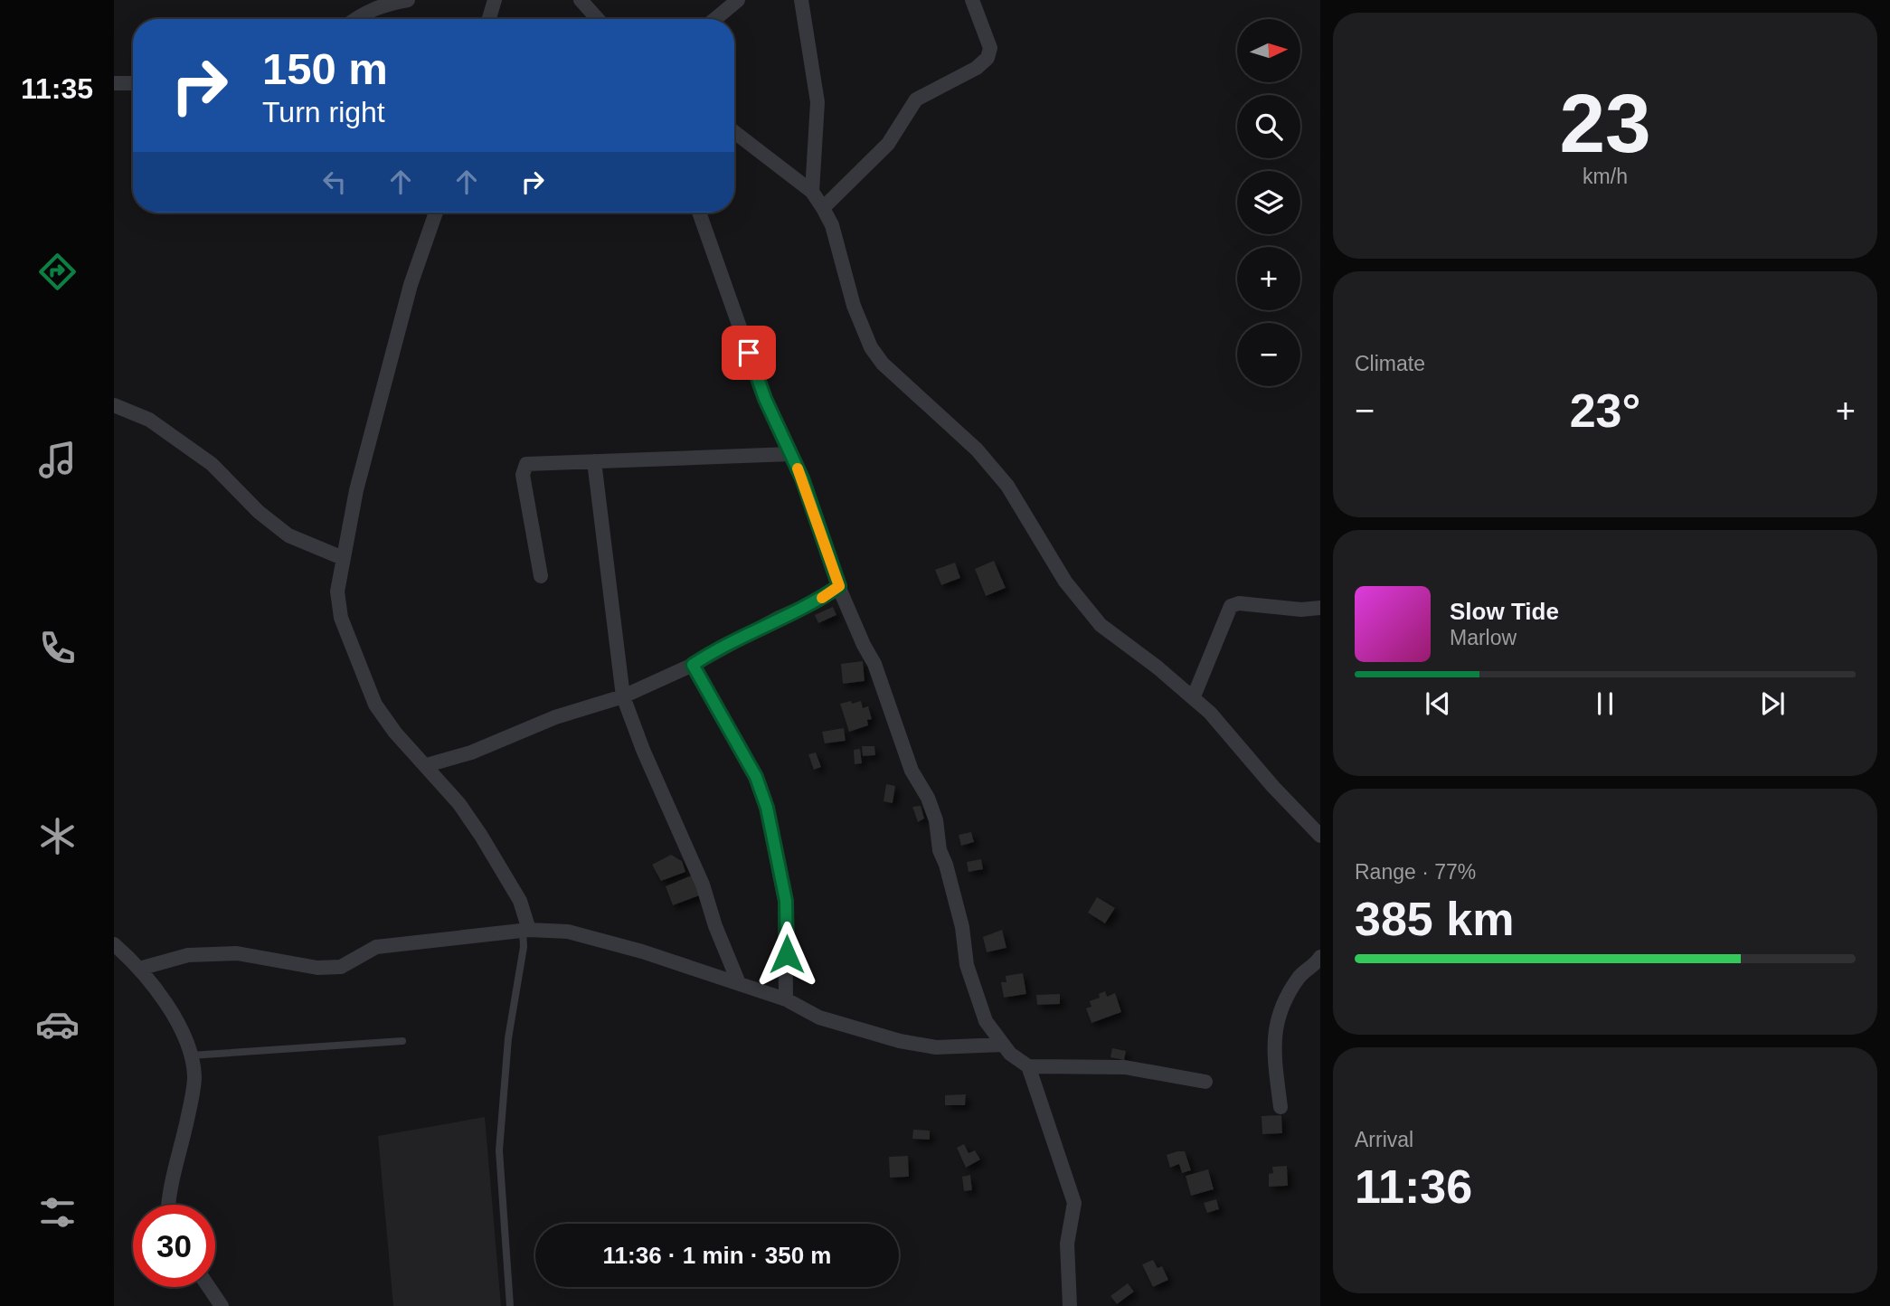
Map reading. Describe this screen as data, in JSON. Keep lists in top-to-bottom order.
{
  "north": "right",
  "page": {
    "tabs": "11:35",
    "tile": [
      ["23", "km/h"],
      "Climate",
      ["Range · 77%", "385 km"],
      ["Arrival", "11:36"]
    ],
    "map_buttons": ["+", "−"],
    "turn": ["150 m", "Turn right"],
    "heat": ["−", "23°", "+"],
    "song": ["Slow Tide", "Marlow"],
    "limit": "30",
    "trip": "11:36 · 1 min · 350 m"
  }
}
